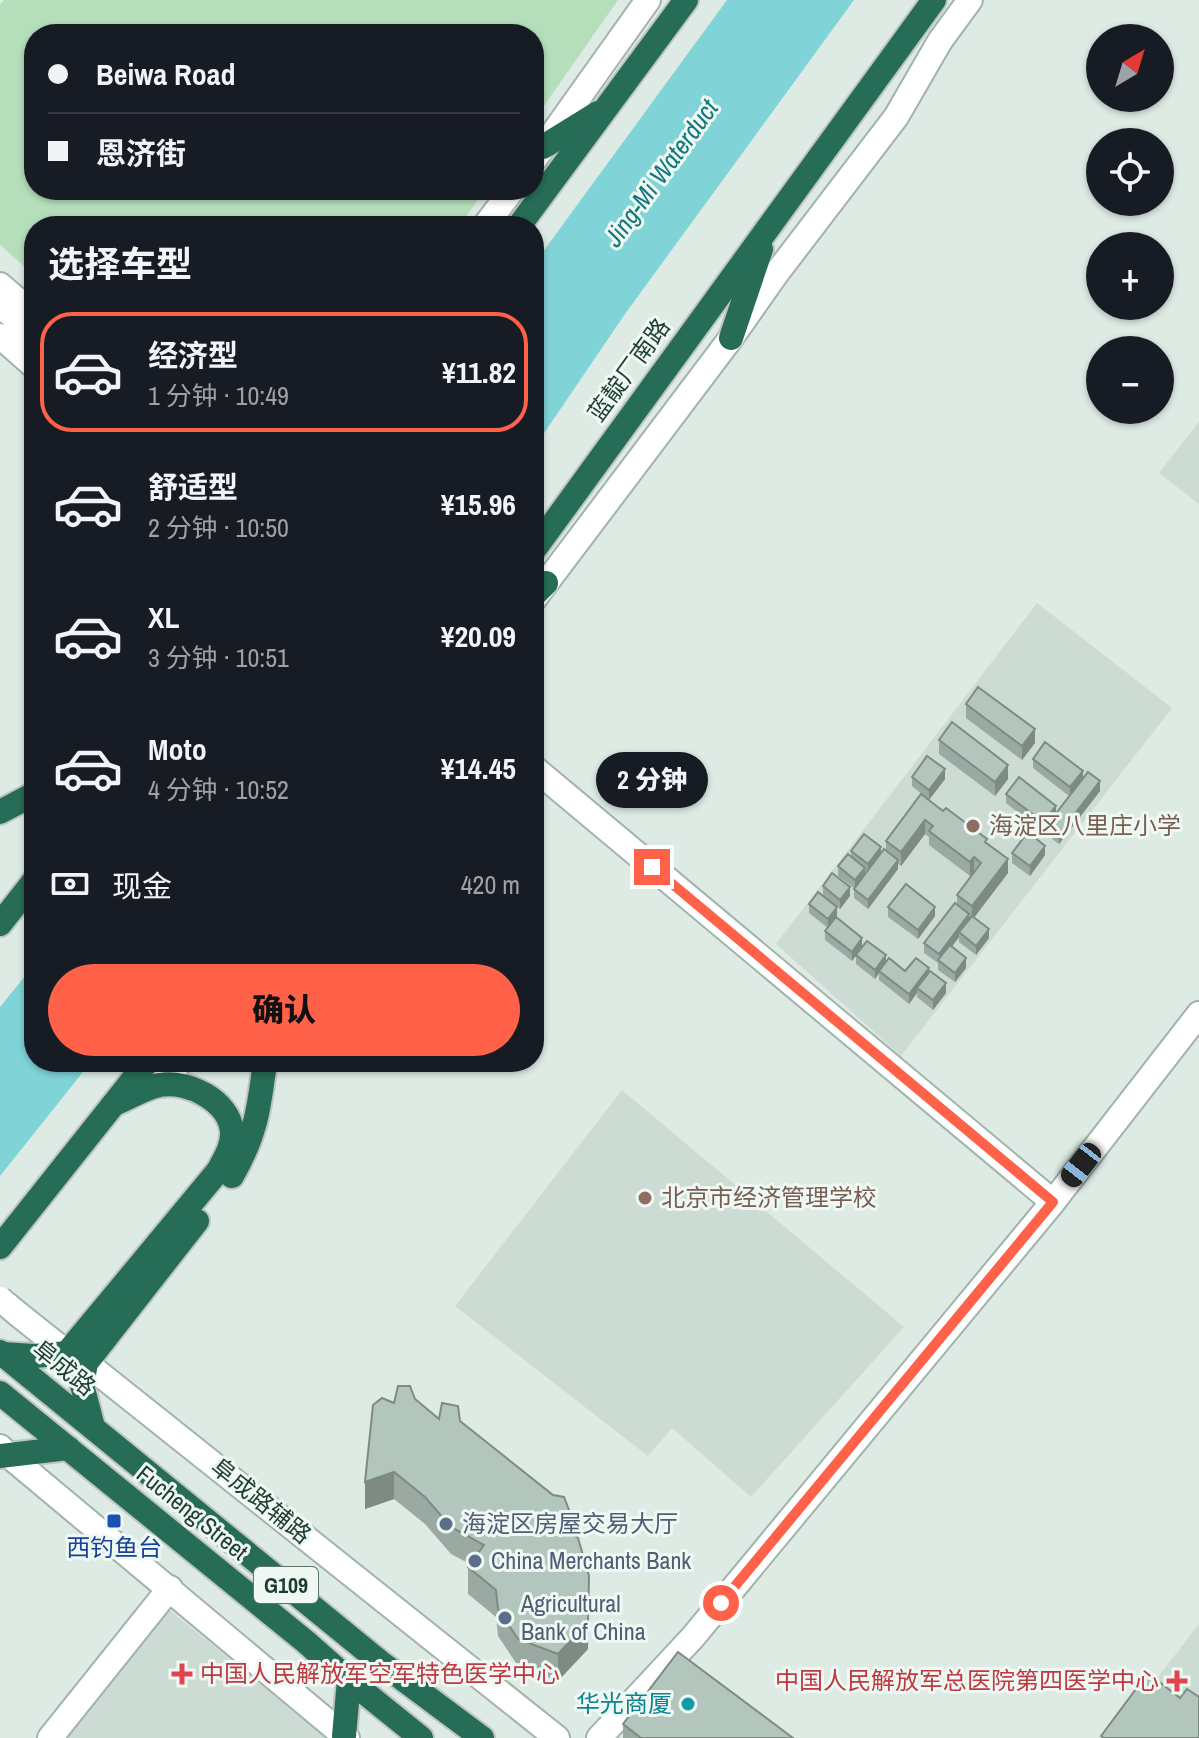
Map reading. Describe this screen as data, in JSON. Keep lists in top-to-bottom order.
{
  "streets": {
    "highway": [
      "蓝靛厂南路",
      "阜成路",
      "Fucheng Street",
      "G109"
    ],
    "street": ["阜成路辅路"]
  },
  "crossings": [
    ["阜成路", "Fucheng Street"]
  ],
  "water": ["Jing-Mi Waterduct"],
  "places": {
    "other": [
      "海淀区八里庄小学",
      "北京市经济管理学校",
      "海淀区房屋交易大厅",
      "China Merchants Bank",
      "Agricultural Bank of China",
      "华光商厦"
    ],
    "transit": ["西钓鱼台"],
    "health": ["中国人民解放军空军特色医学中心", "中国人民解放军总医院第四医学中心"]
  },
  "north": "top right",
  "page": {
    "map_buttons": ["+", "−"],
    "banner": ["Beiwa Road", "恩济街"],
    "heading": "选择车型",
    "list": [
      {
        "name": "经济型",
        "note": "1 分钟 · 10:49",
        "value": "¥11.82"
      },
      {
        "name": "舒适型",
        "note": "2 分钟 · 10:50",
        "value": "¥15.96"
      },
      {
        "name": "XL",
        "note": "3 分钟 · 10:51",
        "value": "¥20.09"
      },
      {
        "name": "Moto",
        "note": "4 分钟 · 10:52",
        "value": "¥14.45"
      }
    ],
    "bubble": "2 分钟",
    "pay": ["现金", "420 m"],
    "buttons": "确认"
  }
}
